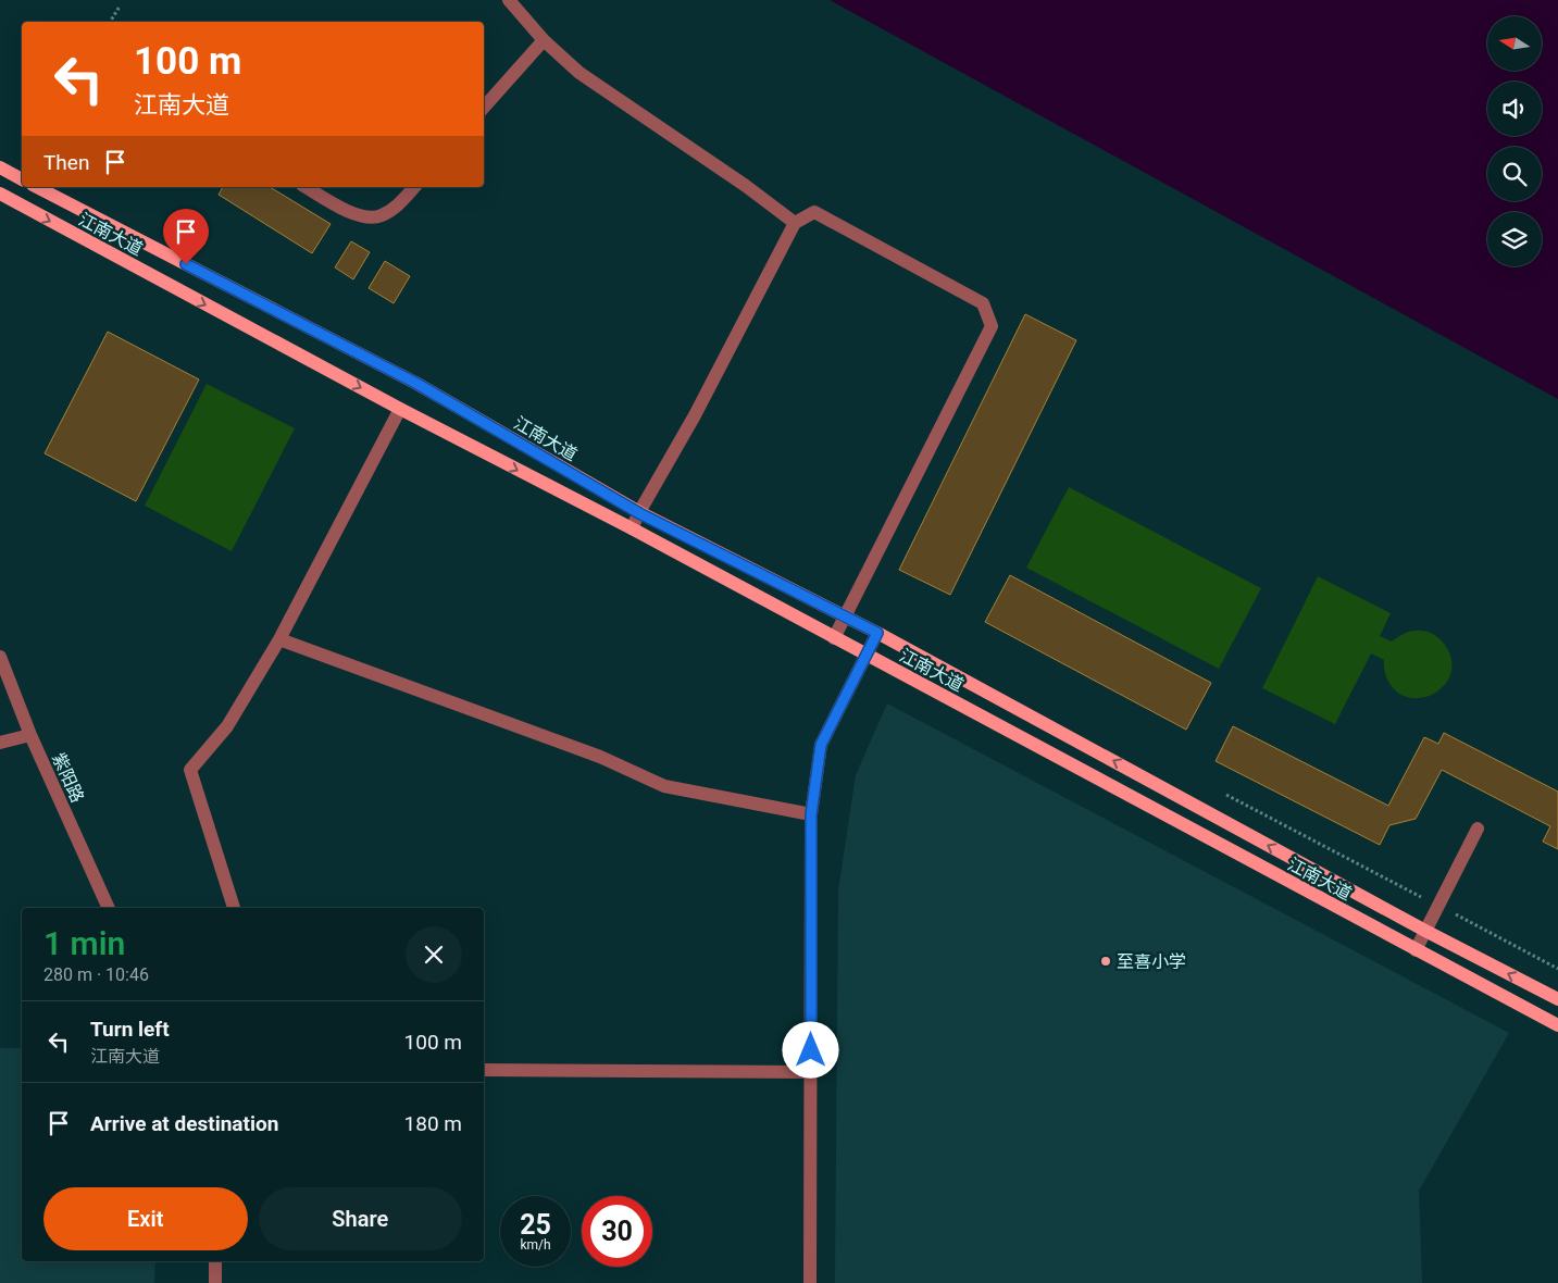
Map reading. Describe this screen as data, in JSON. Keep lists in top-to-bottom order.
{
  "streets": {
    "main road": ["江南大道"],
    "street": ["紫阳路"]
  },
  "places": ["至喜小学"],
  "north": "left",
  "page": {
    "turn": ["100 m", "江南大道"],
    "then": "Then",
    "heading": ["1 min", "280 m · 10:46"],
    "list": [
      {
        "name": "Turn left",
        "note": "江南大道",
        "value": "100 m"
      },
      {
        "name": "Arrive at destination",
        "value": "180 m"
      }
    ],
    "buttons": ["Exit", "Share"],
    "speed": "25 km/h",
    "limit": "30"
  }
}
